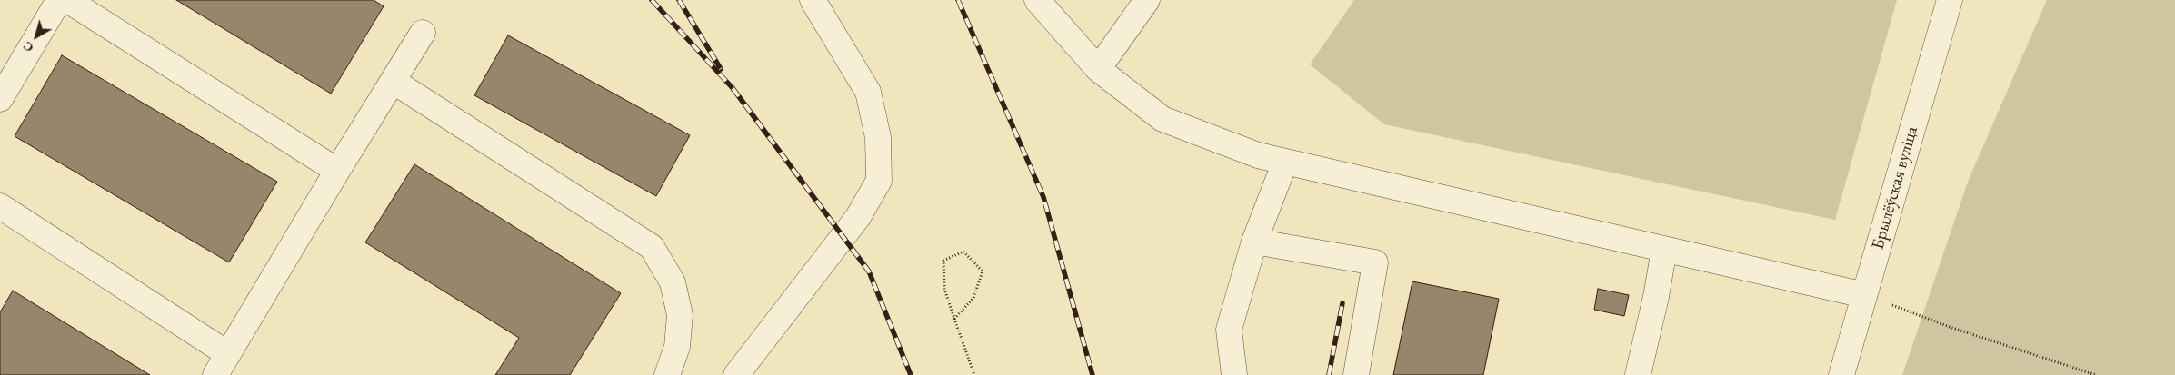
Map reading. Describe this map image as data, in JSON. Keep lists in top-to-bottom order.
{
  "streets": {
    "street": ["Брылёўская вуліца"]
  },
  "north": "bottom left"
}
